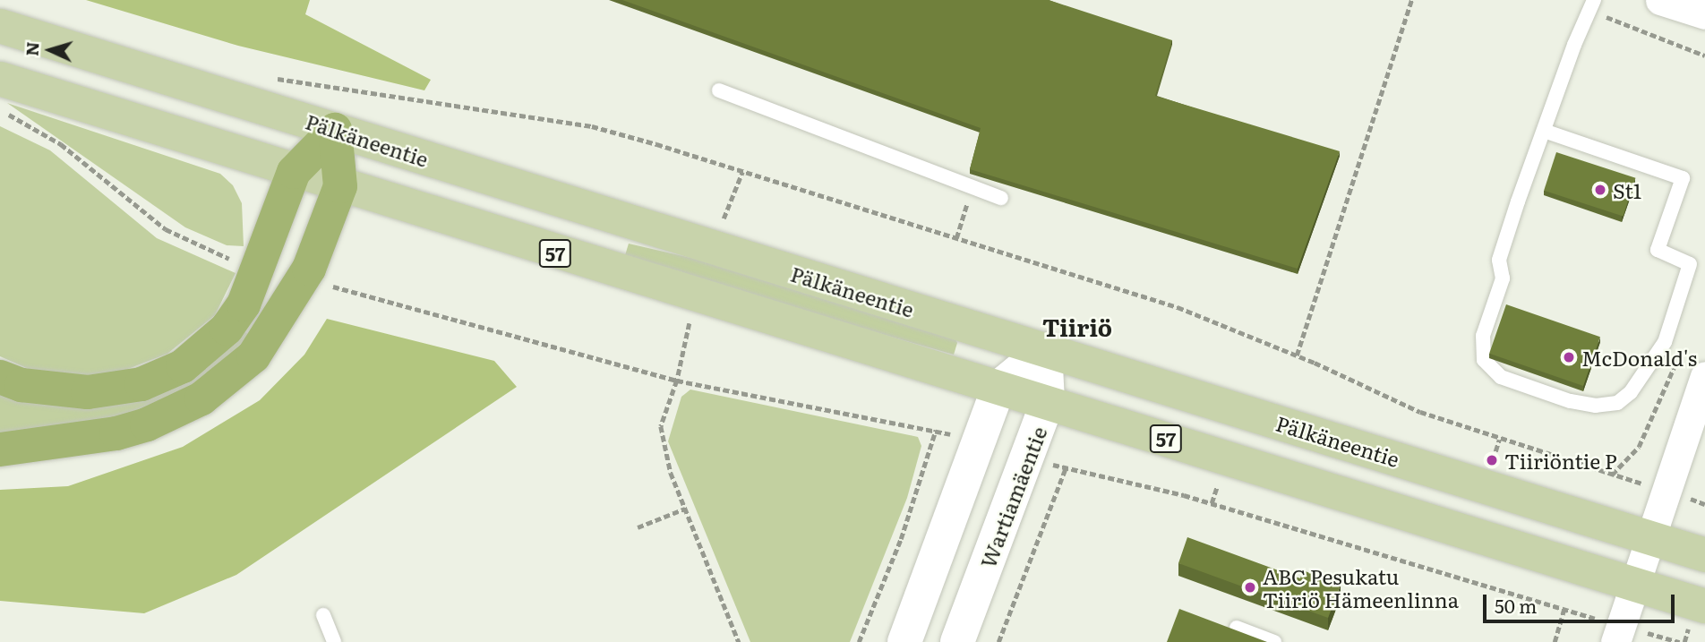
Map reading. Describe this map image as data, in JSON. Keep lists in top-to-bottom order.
{
  "streets": {
    "main road": ["Pälkäneentie", "57", "Wartiamäentie"]
  },
  "crossings": [
    ["Pälkäneentie", "Wartiamäentie"],
    ["57", "Wartiamäentie"]
  ],
  "districts": ["Tiiriö"],
  "places": [
    "St1",
    "McDonald's",
    "Tiiriöntie P",
    "ABC Pesukatu Tiiriö Hämeenlinna"
  ],
  "scale_bar": "50 m",
  "north": "left"
}
